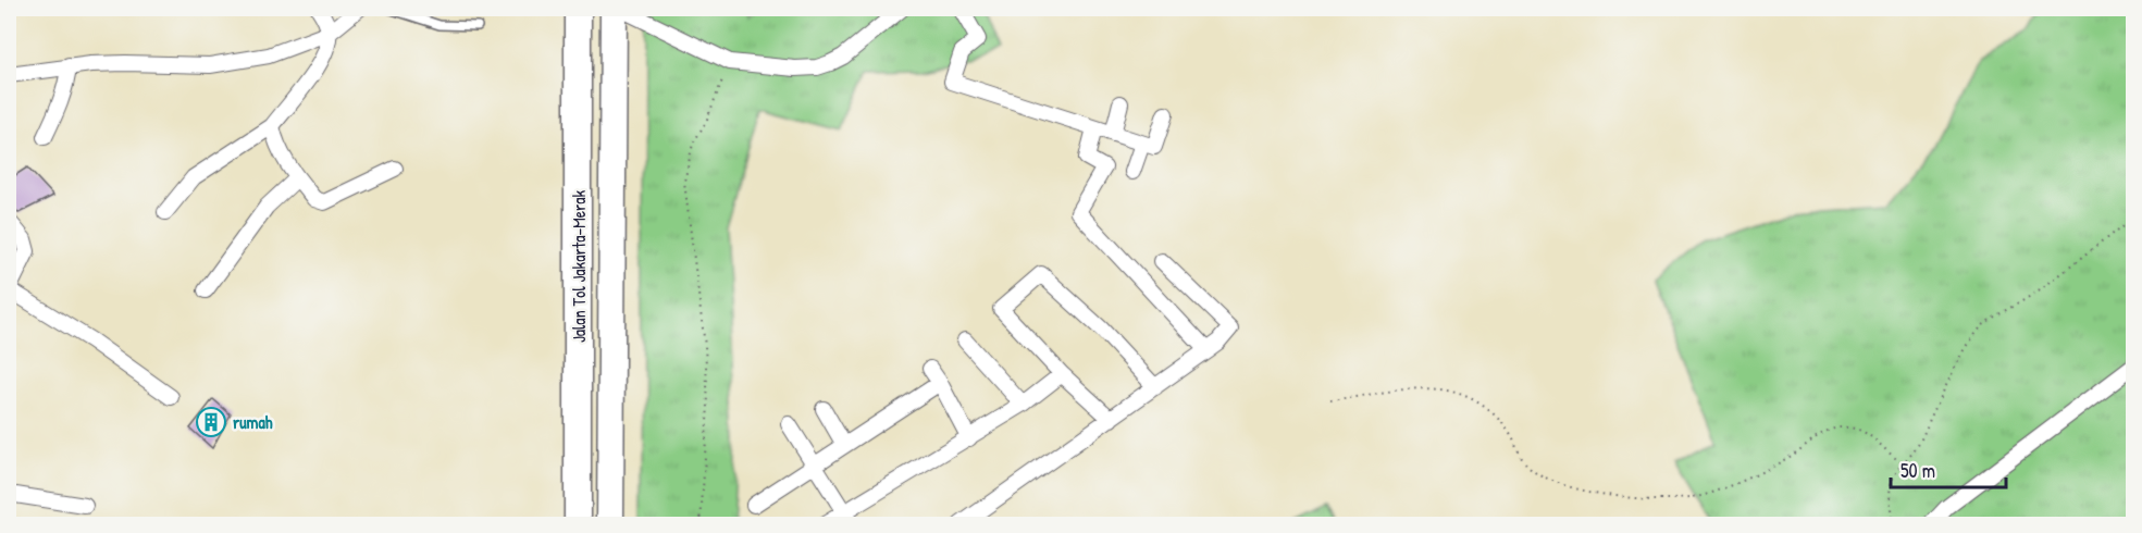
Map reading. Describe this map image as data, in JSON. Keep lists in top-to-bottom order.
{
  "streets": {
    "highway": ["Jalan Tol Jakarta–Merak"]
  },
  "places": {
    "building": ["rumah"]
  },
  "scale_bar": "50 m"
}
